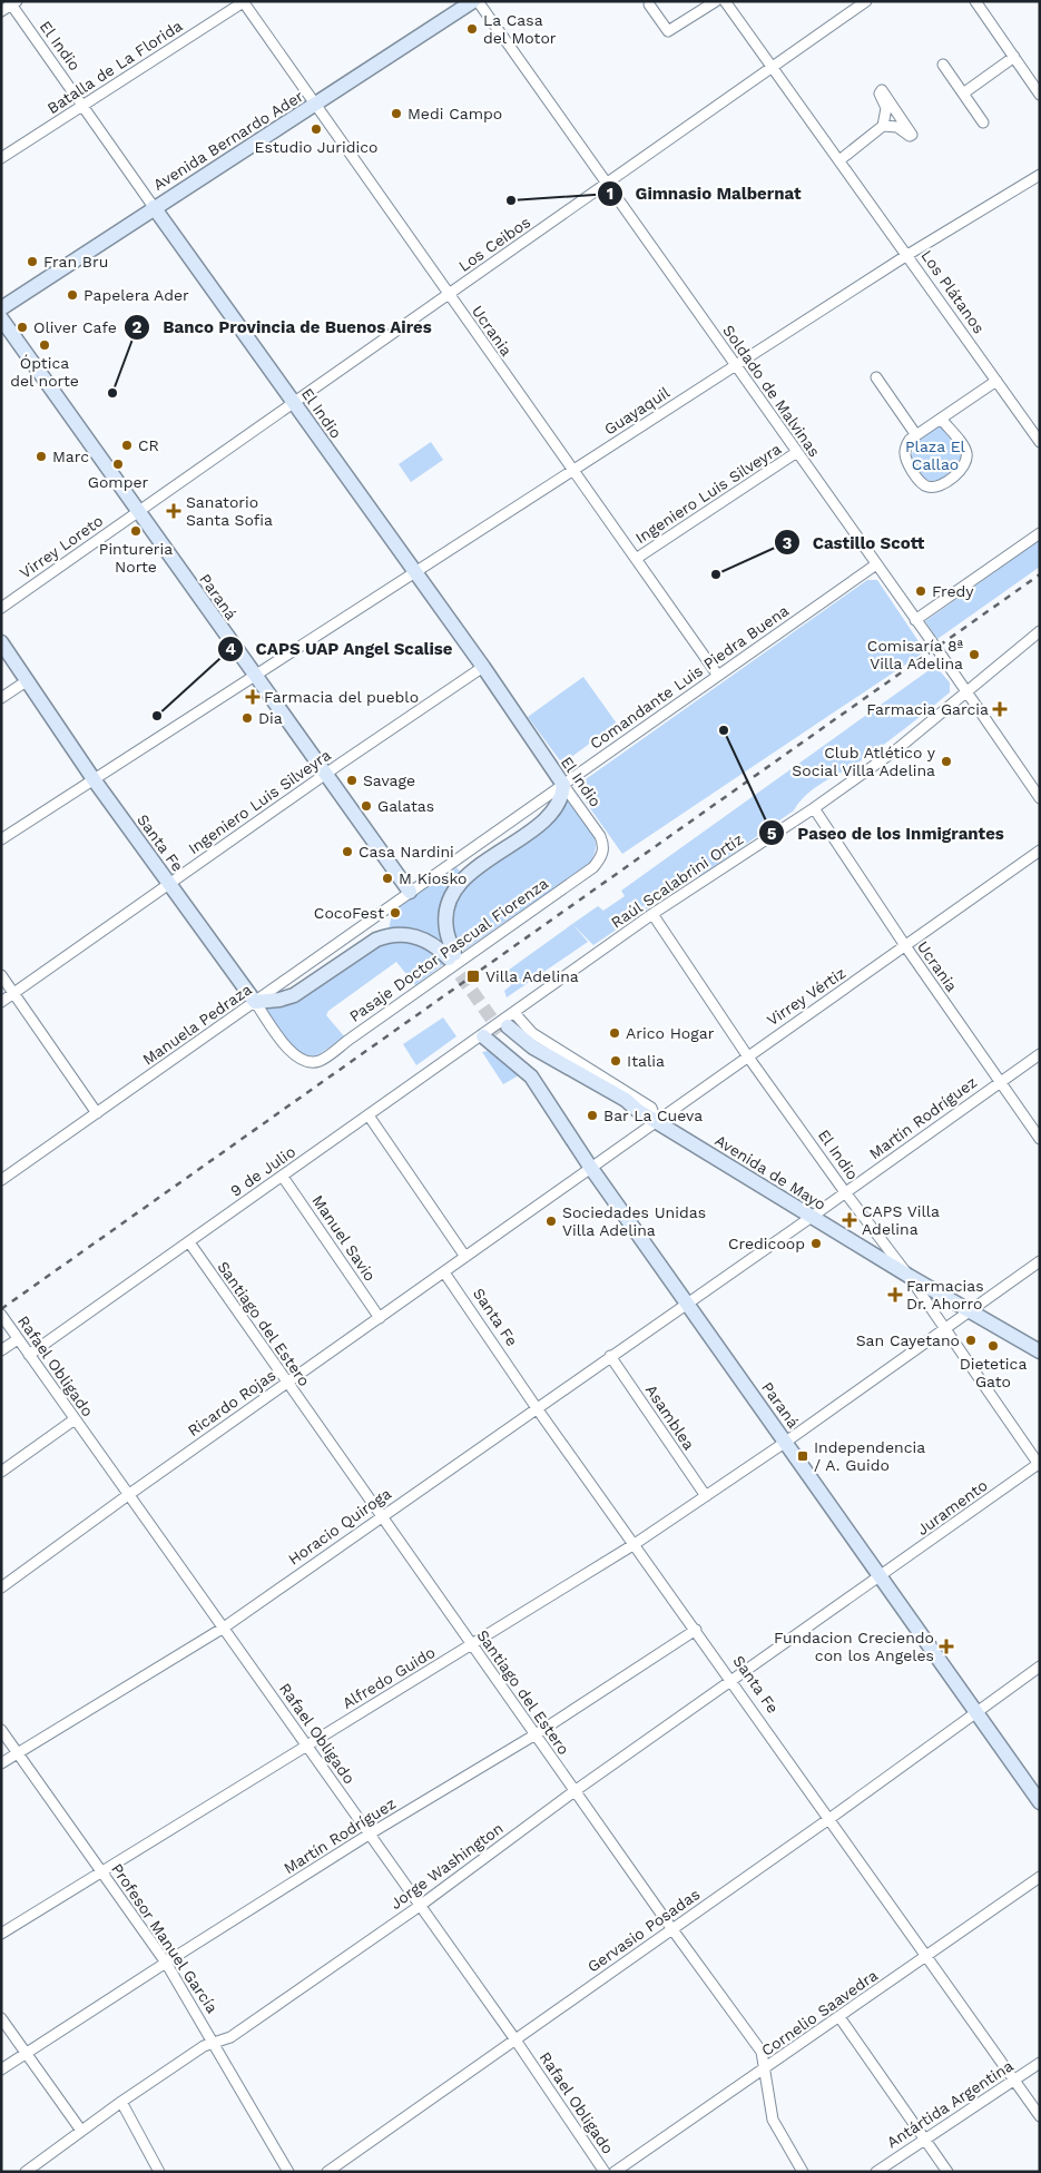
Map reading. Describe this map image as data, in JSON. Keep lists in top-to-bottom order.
{
  "streets": {
    "street": [
      "El Indio",
      "Batalla de La Florida",
      "Avenida Bernardo Ader",
      "Los Ceibos",
      "Los Plátanos",
      "Ucrania",
      "Soldado de Malvinas",
      "Guayaquil",
      "Ingeniero Luis Silveyra",
      "Virrey Loreto",
      "Paraná",
      "Comandante Luis Piedra Buena",
      "Santa Fe",
      "Raúl Scalabrini Ortíz",
      "Pasaje Doctor Pascual Fiorenza",
      "Virrey Vértiz",
      "Manuela Pedraza",
      "Martín Rodríguez",
      "9 de Julio",
      "Avenida de Mayo",
      "Manuel Savio",
      "Santiago del Estero",
      "Rafael Obligado",
      "Ricardo Rojas",
      "Asamblea",
      "Juramento",
      "Horacio Quiroga",
      "Alfredo Guido",
      "Jorge Washington",
      "Gervasio Posadas",
      "Profesor Manuel García",
      "Cornelio Saavedra",
      "Antártida Argentina"
    ]
  },
  "crossings": [
    ["El Indio", "Batalla de La Florida"],
    ["El Indio", "Avenida Bernardo Ader"],
    ["El Indio", "Los Ceibos"],
    ["El Indio", "Guayaquil"],
    ["El Indio", "Ingeniero Luis Silveyra"],
    ["El Indio", "Comandante Luis Piedra Buena"],
    ["El Indio", "Raúl Scalabrini Ortíz"],
    ["El Indio", "Pasaje Doctor Pascual Fiorenza"],
    ["El Indio", "Virrey Vértiz"],
    ["El Indio", "Martín Rodríguez"],
    ["El Indio", "Avenida de Mayo"],
    ["El Indio", "Juramento"],
    ["El Indio", "Alfredo Guido"],
    ["Batalla de La Florida", "Ucrania"],
    ["Avenida Bernardo Ader", "Ucrania"],
    ["Los Ceibos", "Los Plátanos"],
    ["Los Ceibos", "Ucrania"],
    ["Los Ceibos", "Soldado de Malvinas"],
    ["Los Ceibos", "Virrey Loreto"],
    ["Los Ceibos", "Paraná"],
    ["Los Plátanos", "Guayaquil"],
    ["Ucrania", "Guayaquil"],
    ["Ucrania", "Ingeniero Luis Silveyra"],
    ["Ucrania", "Comandante Luis Piedra Buena"],
    ["Ucrania", "Raúl Scalabrini Ortíz"],
    ["Ucrania", "Virrey Vértiz"],
    ["Ucrania", "Martín Rodríguez"],
    ["Soldado de Malvinas", "Guayaquil"],
    ["Soldado de Malvinas", "Ingeniero Luis Silveyra"],
    ["Soldado de Malvinas", "Comandante Luis Piedra Buena"],
    ["Soldado de Malvinas", "Raúl Scalabrini Ortíz"],
    ["Guayaquil", "Paraná"],
    ["Guayaquil", "Santa Fe"],
    ["Ingeniero Luis Silveyra", "Paraná"],
    ["Ingeniero Luis Silveyra", "Santa Fe"],
    ["Virrey Loreto", "Paraná"],
    ["Paraná", "Comandante Luis Piedra Buena"],
    ["Paraná", "Virrey Vértiz"],
    ["Paraná", "Manuela Pedraza"],
    ["Paraná", "Martín Rodríguez"],
    ["Paraná", "9 de Julio"],
    ["Paraná", "Ricardo Rojas"],
    ["Paraná", "Juramento"],
    ["Paraná", "Horacio Quiroga"],
    ["Paraná", "Alfredo Guido"],
    ["Paraná", "Jorge Washington"],
    ["Paraná", "Gervasio Posadas"],
    ["Comandante Luis Piedra Buena", "Manuela Pedraza"],
    ["Santa Fe", "Pasaje Doctor Pascual Fiorenza"],
    ["Santa Fe", "Manuela Pedraza"],
    ["Santa Fe", "Martín Rodríguez"],
    ["Santa Fe", "Ricardo Rojas"],
    ["Santa Fe", "Horacio Quiroga"],
    ["Santa Fe", "Alfredo Guido"],
    ["Santa Fe", "Jorge Washington"],
    ["Santa Fe", "Gervasio Posadas"],
    ["Santa Fe", "Cornelio Saavedra"],
    ["Santa Fe", "Antártida Argentina"],
    ["Raúl Scalabrini Ortíz", "9 de Julio"],
    ["Raúl Scalabrini Ortíz", "Avenida de Mayo"],
    ["Virrey Vértiz", "Avenida de Mayo"],
    ["Virrey Vértiz", "Ricardo Rojas"],
    ["Martín Rodríguez", "Avenida de Mayo"],
    ["Martín Rodríguez", "Santiago del Estero"],
    ["Martín Rodríguez", "Rafael Obligado"],
    ["Martín Rodríguez", "Horacio Quiroga"],
    ["Martín Rodríguez", "Profesor Manuel García"],
    ["9 de Julio", "Avenida de Mayo"],
    ["9 de Julio", "Manuel Savio"],
    ["9 de Julio", "Santiago del Estero"],
    ["9 de Julio", "Rafael Obligado"],
    ["Avenida de Mayo", "Alfredo Guido"],
    ["Manuel Savio", "Ricardo Rojas"],
    ["Santiago del Estero", "Ricardo Rojas"],
    ["Santiago del Estero", "Horacio Quiroga"],
    ["Santiago del Estero", "Alfredo Guido"],
    ["Santiago del Estero", "Jorge Washington"],
    ["Santiago del Estero", "Gervasio Posadas"],
    ["Santiago del Estero", "Cornelio Saavedra"],
    ["Rafael Obligado", "Ricardo Rojas"],
    ["Rafael Obligado", "Horacio Quiroga"],
    ["Rafael Obligado", "Alfredo Guido"],
    ["Rafael Obligado", "Jorge Washington"],
    ["Rafael Obligado", "Gervasio Posadas"],
    ["Asamblea", "Horacio Quiroga"],
    ["Asamblea", "Alfredo Guido"],
    ["Juramento", "Jorge Washington"],
    ["Horacio Quiroga", "Profesor Manuel García"],
    ["Alfredo Guido", "Profesor Manuel García"],
    ["Jorge Washington", "Profesor Manuel García"]
  ],
  "parks": ["Plaza El Callao"],
  "places": {
    "other": [
      "La Casa del Motor",
      "Medi Campo",
      "Estudio Juridico",
      "Gimnasio Malbernat",
      "Fran Bru",
      "Papelera Ader",
      "Oliver Cafe",
      "Óptica del norte",
      "Banco Provincia de Buenos Aires",
      "CR",
      "Marc",
      "Gomper",
      "Pintureria Norte",
      "Castillo Scott",
      "Fredy",
      "Comisaría 8ª Villa Adelina",
      "CAPS UAP Angel Scalise",
      "Dia",
      "Paseo de los Inmigrantes",
      "Club Atlético y Social Villa Adelina",
      "Savage",
      "Galatas",
      "Casa Nardini",
      "M Kiosko",
      "CocoFest",
      "Arico Hogar",
      "Italia",
      "Bar La Cueva",
      "Sociedades Unidas Villa Adelina",
      "Credicoop",
      "San Cayetano",
      "Dietetica Gato"
    ],
    "health": [
      "Sanatorio Santa Sofia",
      "Farmacia del pueblo",
      "Farmacia Garcia",
      "CAPS Villa Adelina",
      "Farmacias Dr. Ahorro",
      "Fundacion Creciendo con los Angeles"
    ],
    "transit": ["Villa Adelina", "Independencia / A. Guido"]
  }
}
